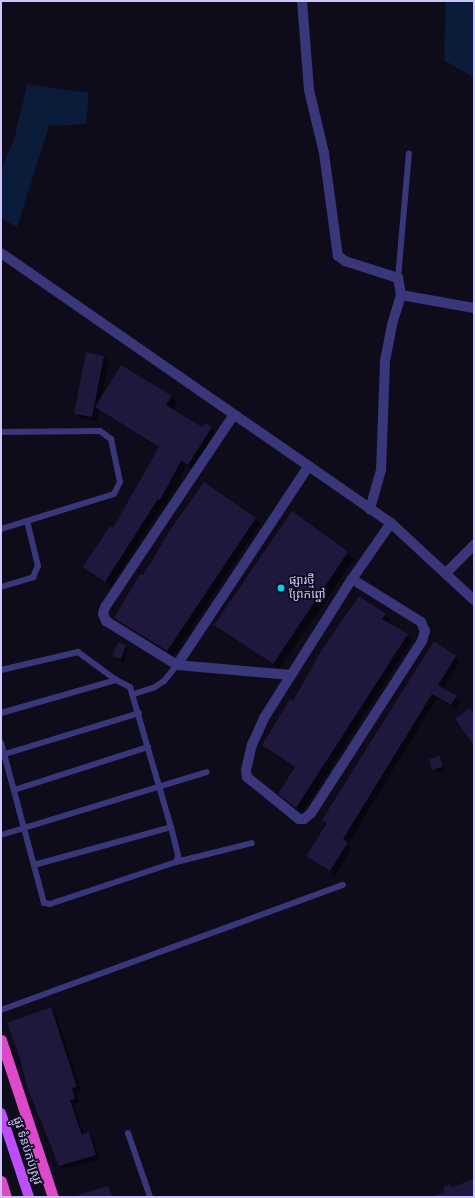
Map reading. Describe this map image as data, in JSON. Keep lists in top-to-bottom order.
{
  "streets": {
    "main road": ["ផ្លូវ ទំនប់កប់ស្រូវ"]
  },
  "places": ["ផ្សារថ្មី ព្រែកព្នៅ"]
}
